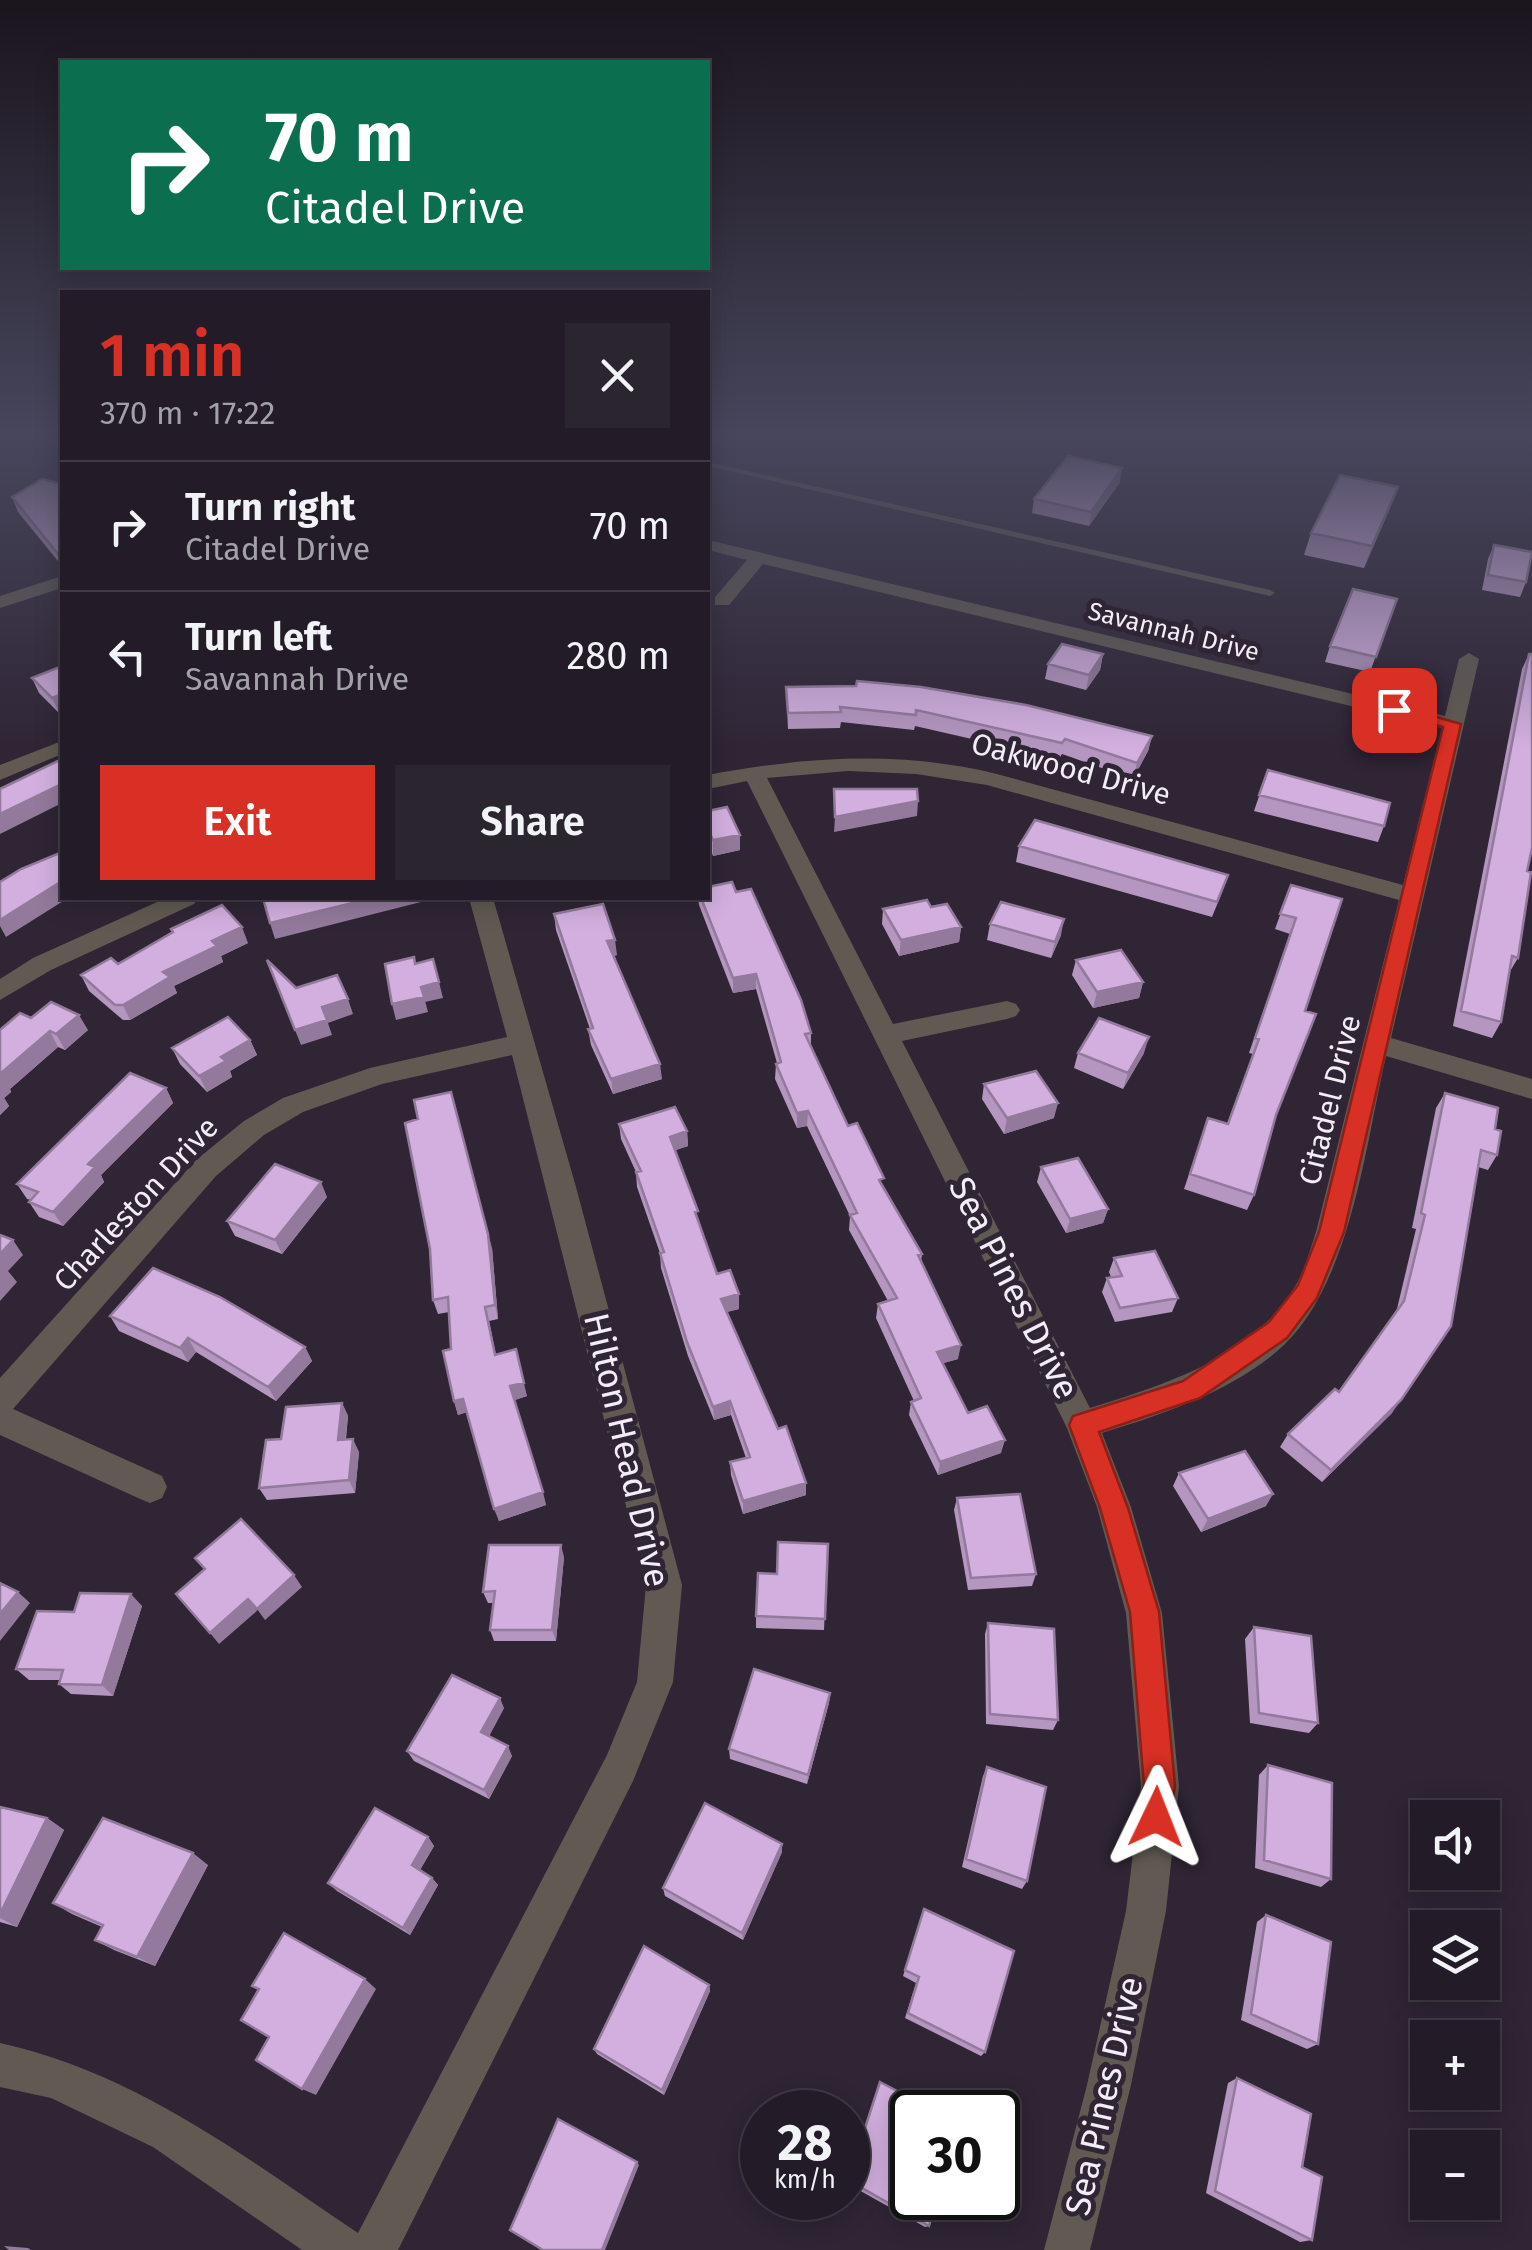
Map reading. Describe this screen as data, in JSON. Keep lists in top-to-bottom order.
{
  "streets": {
    "street": [
      "Savannah Drive",
      "Oakwood Drive",
      "Citadel Drive",
      "Charleston Drive",
      "Sea Pines Drive",
      "Hilton Head Drive"
    ]
  },
  "crossings": [
    ["Savannah Drive", "Citadel Drive"],
    ["Oakwood Drive", "Citadel Drive"],
    ["Oakwood Drive", "Sea Pines Drive"],
    ["Citadel Drive", "Sea Pines Drive"],
    ["Charleston Drive", "Hilton Head Drive"]
  ],
  "page": {
    "turn": ["70 m", "Citadel Drive"],
    "heading": ["1 min", "370 m · 17:22"],
    "list": [
      {
        "name": "Turn right",
        "note": "Citadel Drive",
        "value": "70 m"
      },
      {
        "name": "Turn left",
        "note": "Savannah Drive",
        "value": "280 m"
      }
    ],
    "buttons": ["Exit", "Share"],
    "map_buttons": ["+", "−"],
    "speed": "28 km/h",
    "limit": "30"
  }
}
